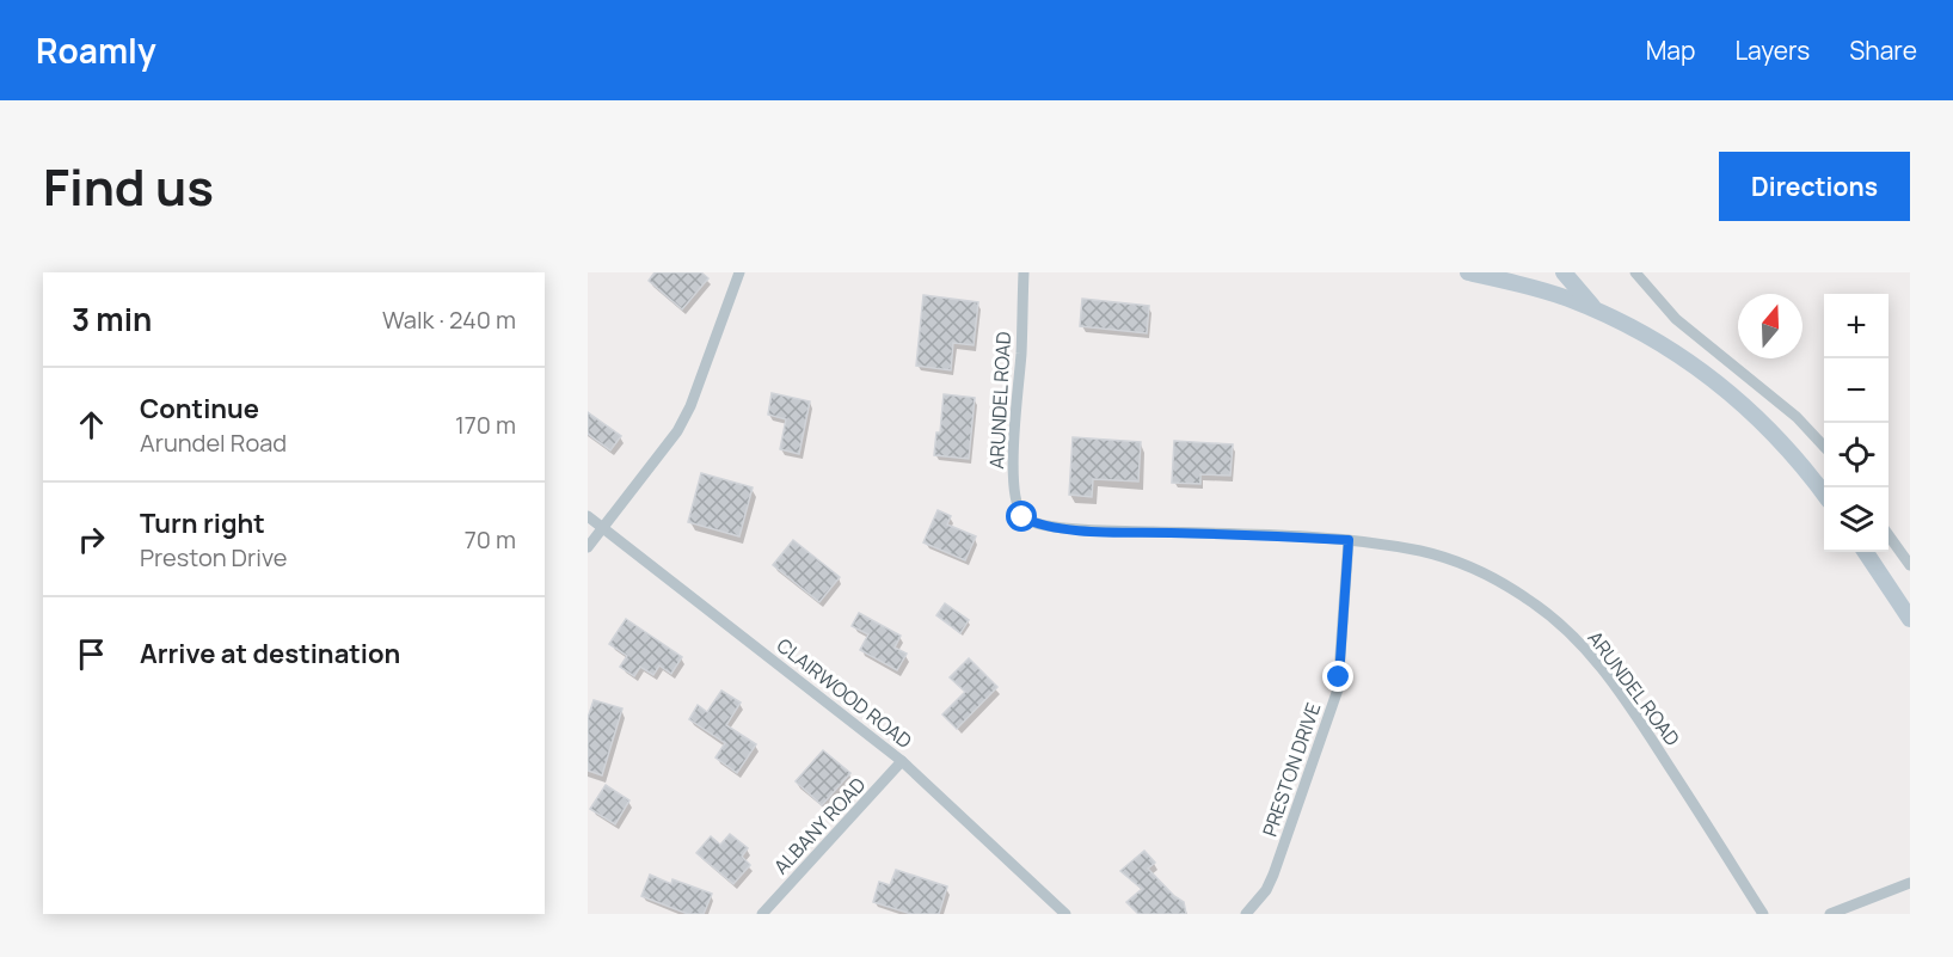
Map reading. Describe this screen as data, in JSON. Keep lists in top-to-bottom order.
{
  "streets": {
    "street": [
      "ARUNDEL ROAD",
      "CLAIRWOOD ROAD",
      "PRESTON DRIVE",
      "ALBANY ROAD"
    ]
  },
  "crossings": [
    ["ARUNDEL ROAD", "PRESTON DRIVE"],
    ["CLAIRWOOD ROAD", "ALBANY ROAD"]
  ],
  "north": "top",
  "page": {
    "header": "Roamly",
    "nav": ["Map", "Layers", "Share"],
    "title": "Find us",
    "buttons": "Directions",
    "heading": ["3 min", "Walk · 240 m"],
    "map_buttons": ["+", "−"],
    "list": [
      ["Continue", "Arundel Road", "170 m"],
      ["Turn right", "Preston Drive", "70 m"],
      "Arrive at destination"
    ]
  }
}
